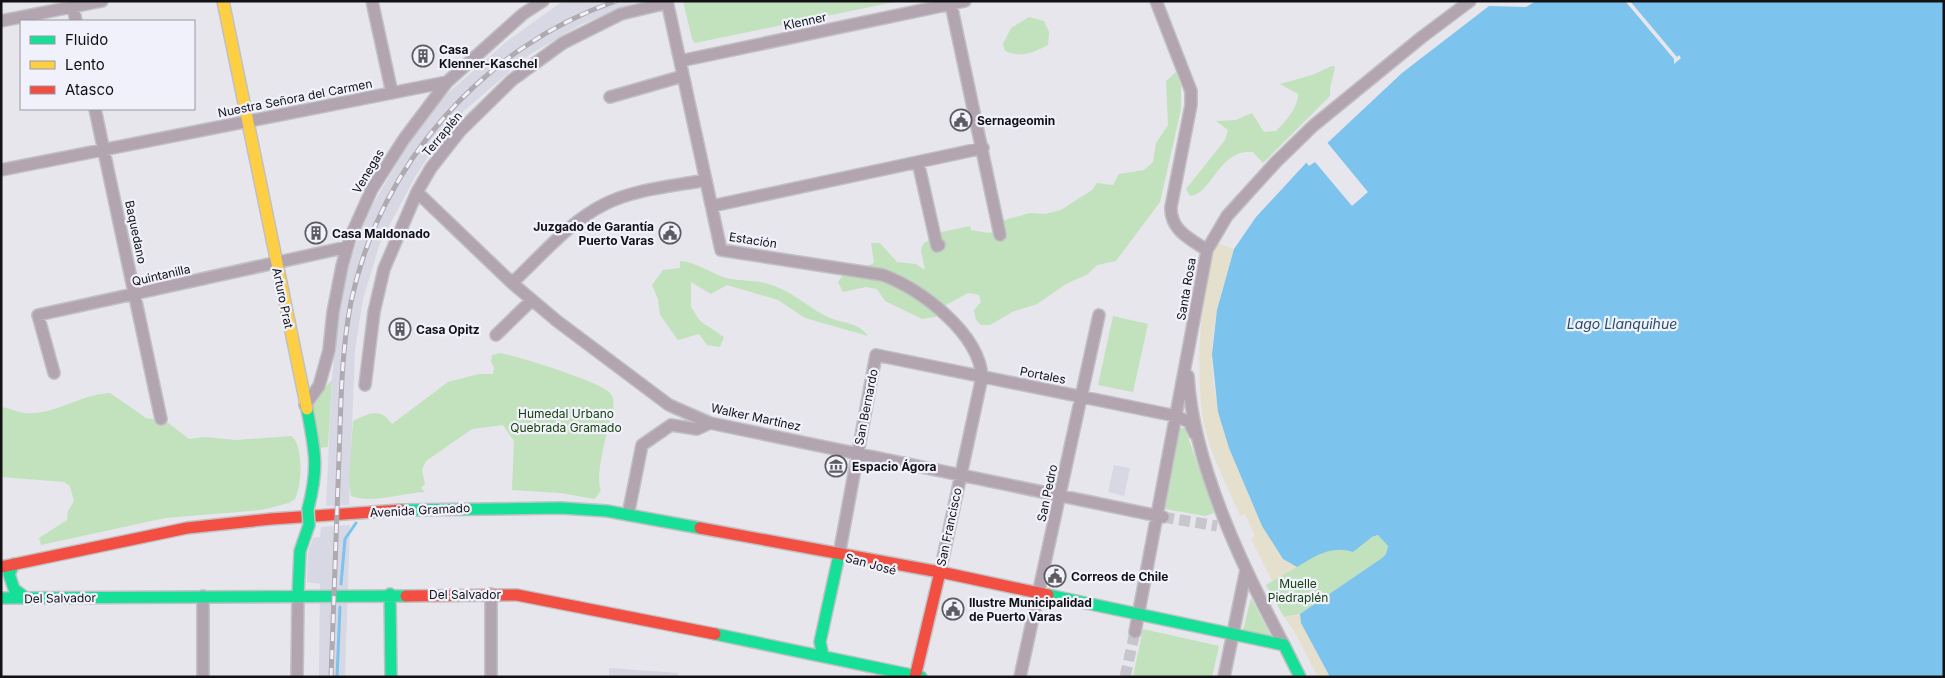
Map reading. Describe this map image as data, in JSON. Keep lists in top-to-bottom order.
{
  "streets": {
    "main road": [
      "Arturo Prat",
      "San Bernardo",
      "Avenida Gramado",
      "San Francisco",
      "San José",
      "Del Salvador"
    ],
    "street": [
      "Klenner",
      "Nuestra Señora del Carmen",
      "Terraplén",
      "Venegas",
      "Baquedano",
      "Estación",
      "Quintanilla",
      "Santa Rosa",
      "Portales",
      "Walker Martínez",
      "San Pedro"
    ]
  },
  "crossings": [
    ["Klenner", "Estación"],
    ["Nuestra Señora del Carmen", "Venegas"],
    ["Nuestra Señora del Carmen", "Baquedano"],
    ["Nuestra Señora del Carmen", "Arturo Prat"],
    ["Terraplén", "Estación"],
    ["Terraplén", "Walker Martínez"],
    ["Venegas", "Quintanilla"],
    ["Venegas", "Arturo Prat"],
    ["Baquedano", "Quintanilla"],
    ["Estación", "Portales"],
    ["Estación", "San Francisco"],
    ["Quintanilla", "Arturo Prat"],
    ["Santa Rosa", "Portales"],
    ["Santa Rosa", "Walker Martínez"],
    ["Santa Rosa", "San José"],
    ["Arturo Prat", "Del Salvador"],
    ["Portales", "San Bernardo"],
    ["Portales", "San Pedro"],
    ["Portales", "San Francisco"],
    ["San Bernardo", "Walker Martínez"],
    ["San Bernardo", "Avenida Gramado"],
    ["San Bernardo", "San José"],
    ["San Bernardo", "Del Salvador"],
    ["Walker Martínez", "San Pedro"],
    ["Walker Martínez", "San Francisco"],
    ["San Pedro", "San José"],
    ["Avenida Gramado", "San José"],
    ["San Francisco", "San José"],
    ["San Francisco", "Del Salvador"]
  ],
  "water": ["Lago Llanquihue"],
  "parks": ["Humedal Urbano Quebrada Gramado", "Muelle Piedraplén"],
  "places": {
    "building": ["Casa Klenner-Kaschel", "Casa Maldonado", "Casa Opitz"],
    "public building": [
      "Sernageomin",
      "Juzgado de Garantía Puerto Varas",
      "Correos de Chile",
      "Ilustre Municipalidad de Puerto Varas"
    ],
    "museum": ["Espacio Ágora"]
  },
  "legend": ["Fluido", "Lento", "Atasco"]
}
